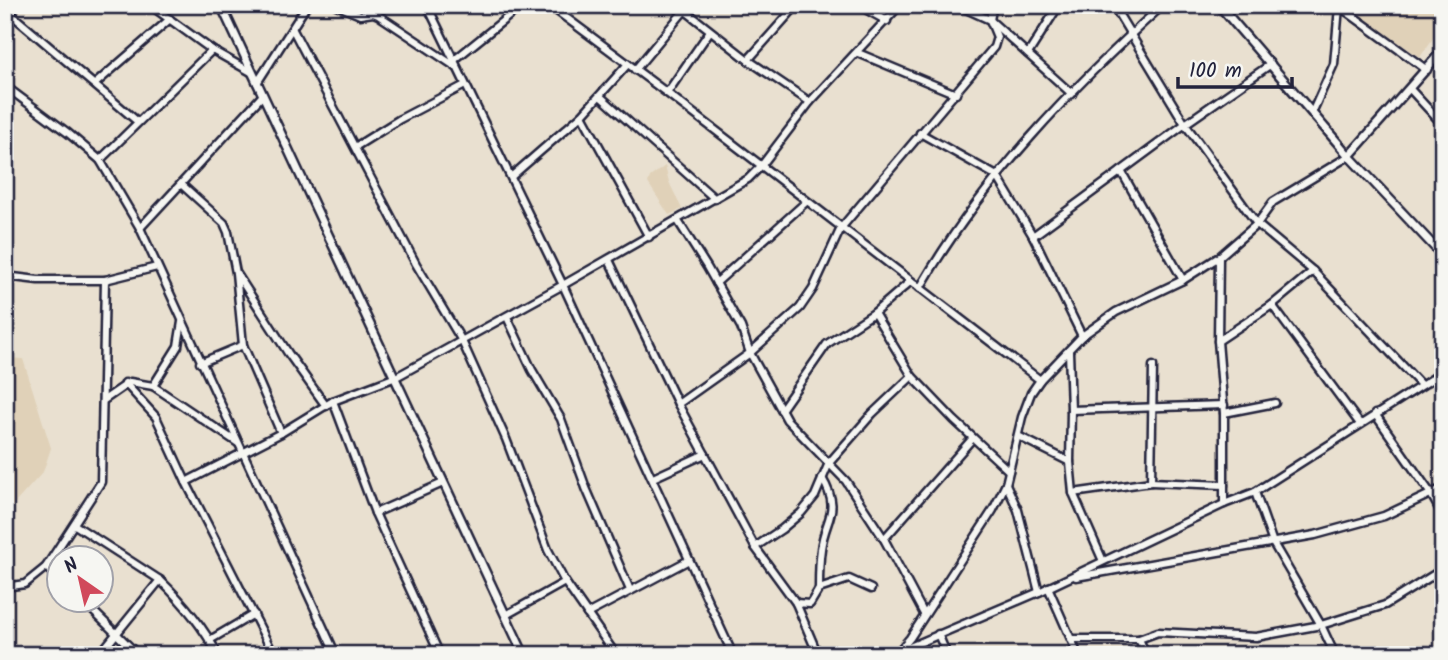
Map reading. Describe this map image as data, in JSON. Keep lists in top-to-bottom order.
{
  "scale_bar": "100 m",
  "north": "top left"
}
